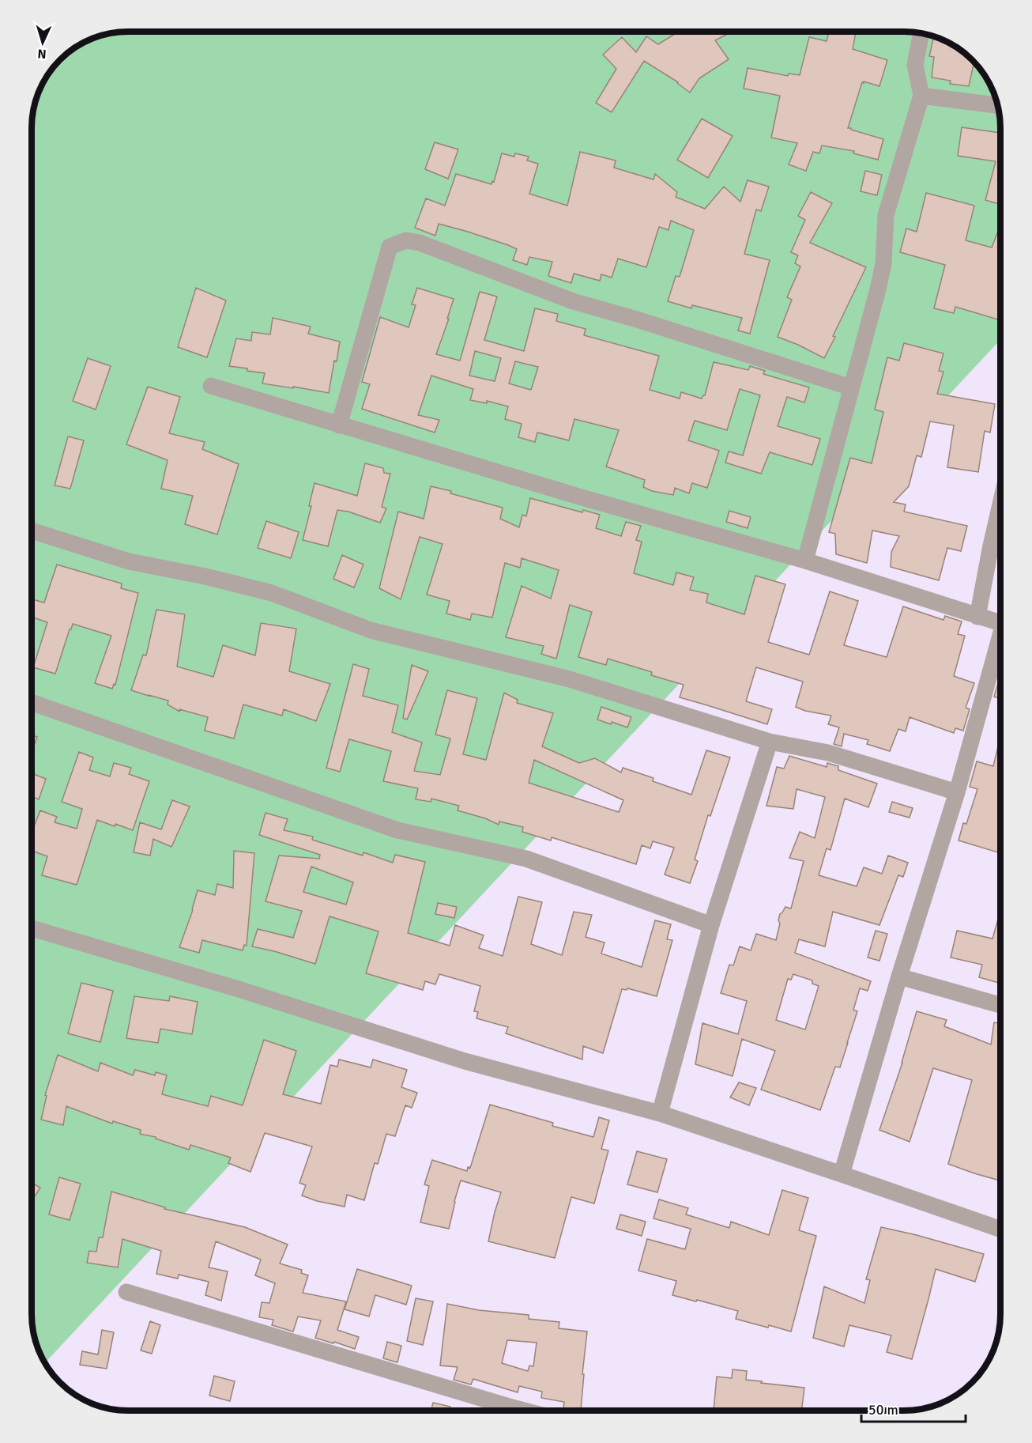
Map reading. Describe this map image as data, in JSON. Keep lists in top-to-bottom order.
{
  "scale_bar": "50 m",
  "north": "bottom"
}
